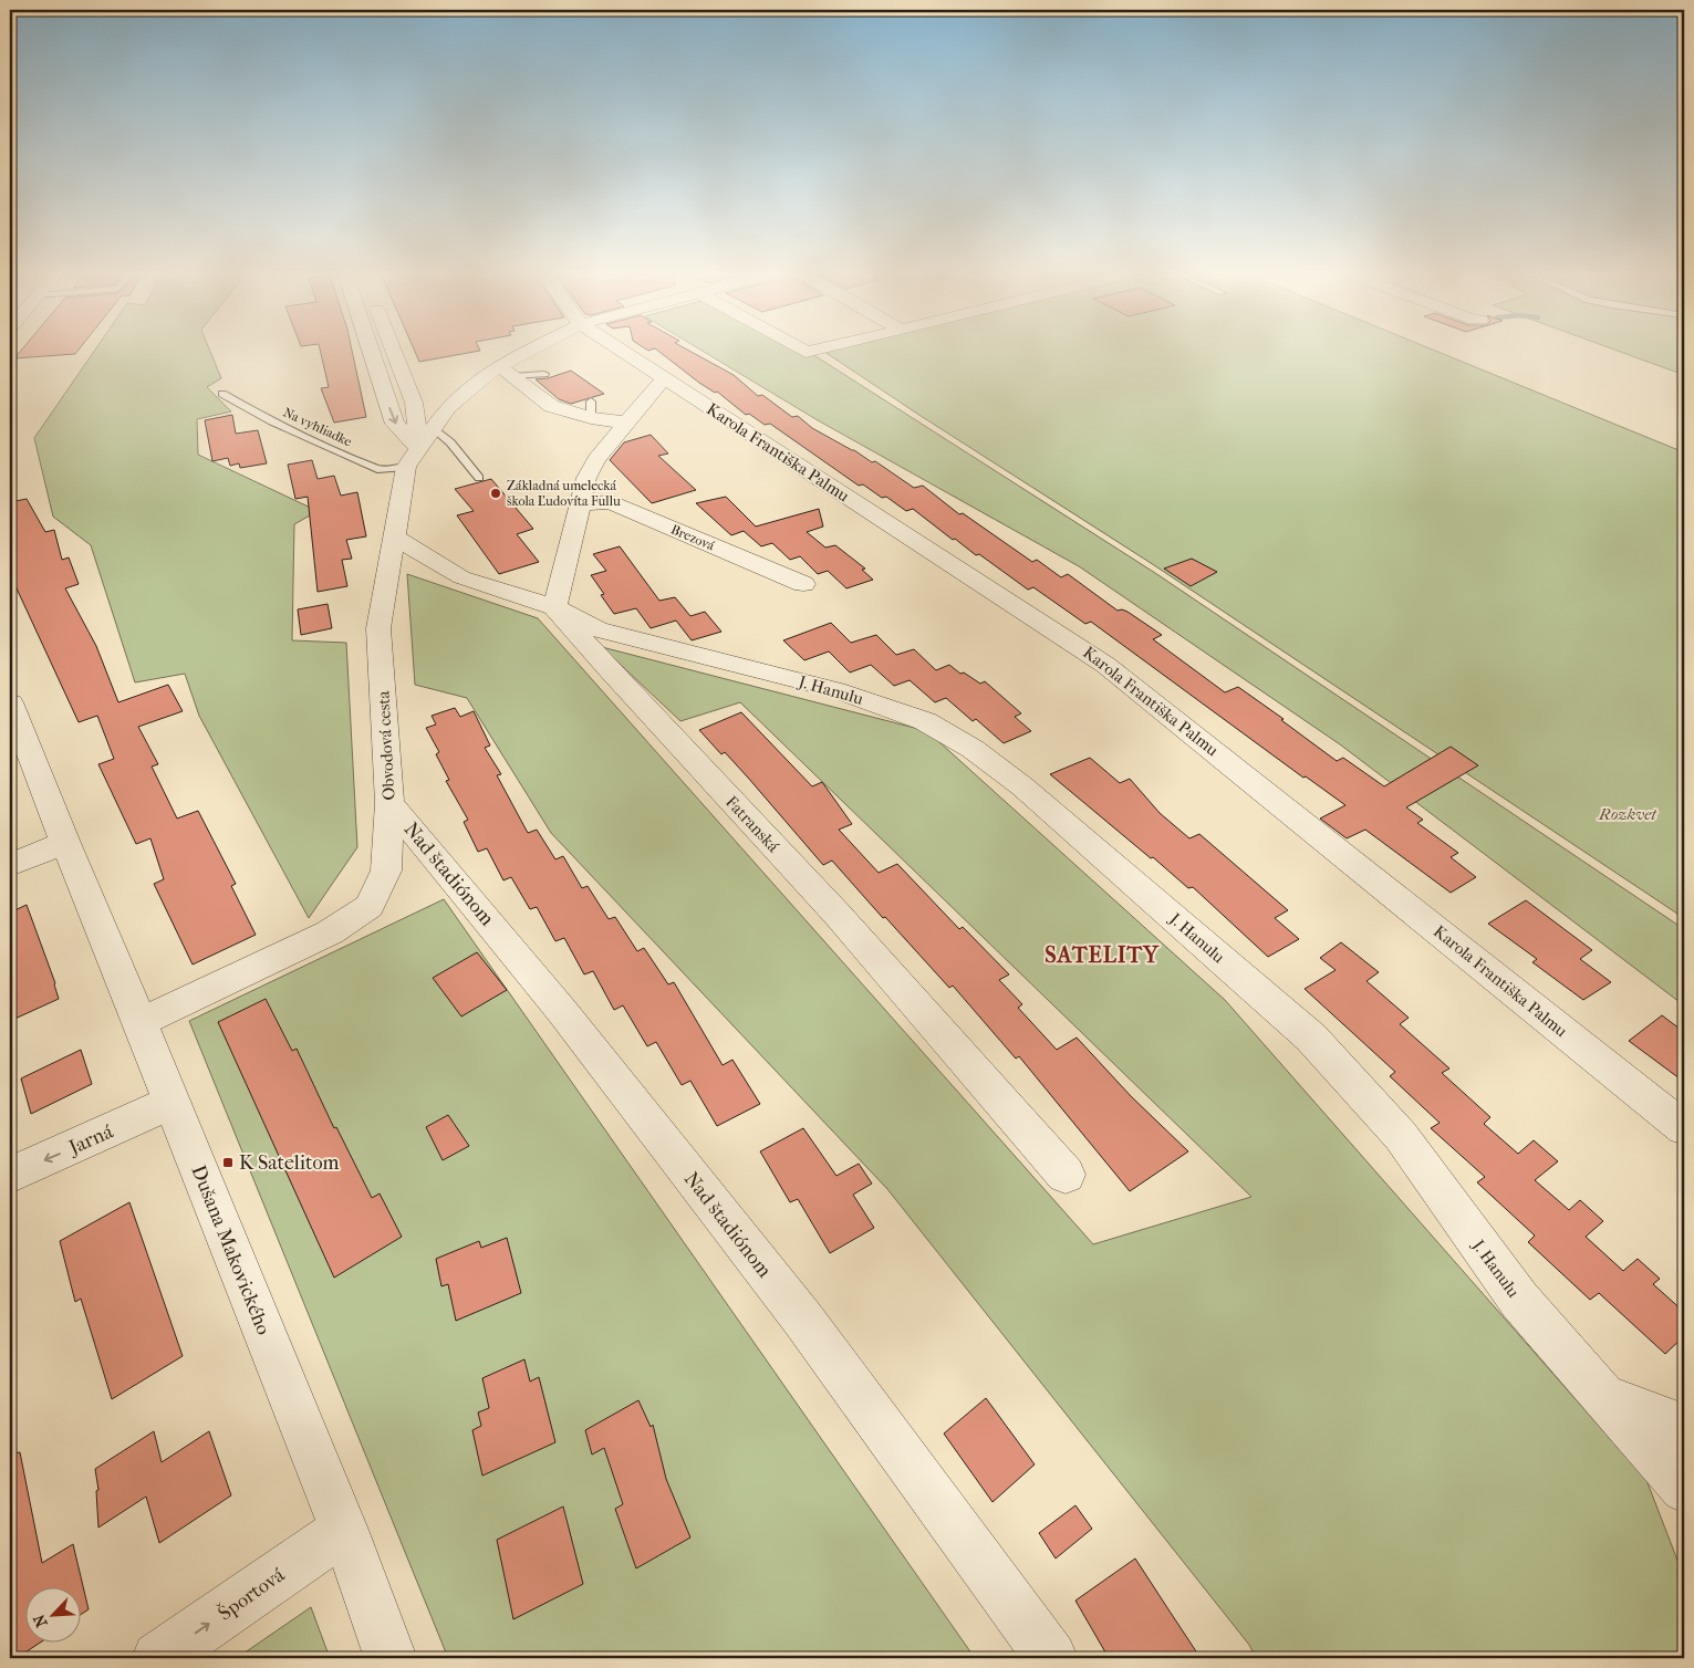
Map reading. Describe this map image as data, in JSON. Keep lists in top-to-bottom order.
{
  "streets": {
    "street": [
      "Karola Františka Palmu",
      "Brezová",
      "J. Hanulu",
      "Obvodová cesta",
      "Fatranská",
      "Nad štadiónom",
      "Jarná",
      "Dušana Makovického",
      "Športová"
    ],
    "lane": ["Na vyhliadke"]
  },
  "crossings": [
    ["Na vyhliadke", "Obvodová cesta"],
    ["J. Hanulu", "Fatranská"],
    ["Obvodová cesta", "Fatranská"],
    ["Obvodová cesta", "Nad štadiónom"],
    ["Obvodová cesta", "Dušana Makovického"],
    ["Jarná", "Dušana Makovického"],
    ["Dušana Makovického", "Športová"]
  ],
  "one_way": ["Jarná", "Športová"],
  "districts": ["SATELITY"],
  "parks": ["Rozkvet"],
  "places": {
    "other": ["Základná umelecká škola Ľudovíta Fullu"],
    "transit": ["K Satelitom"]
  },
  "north": "bottom left"
}
